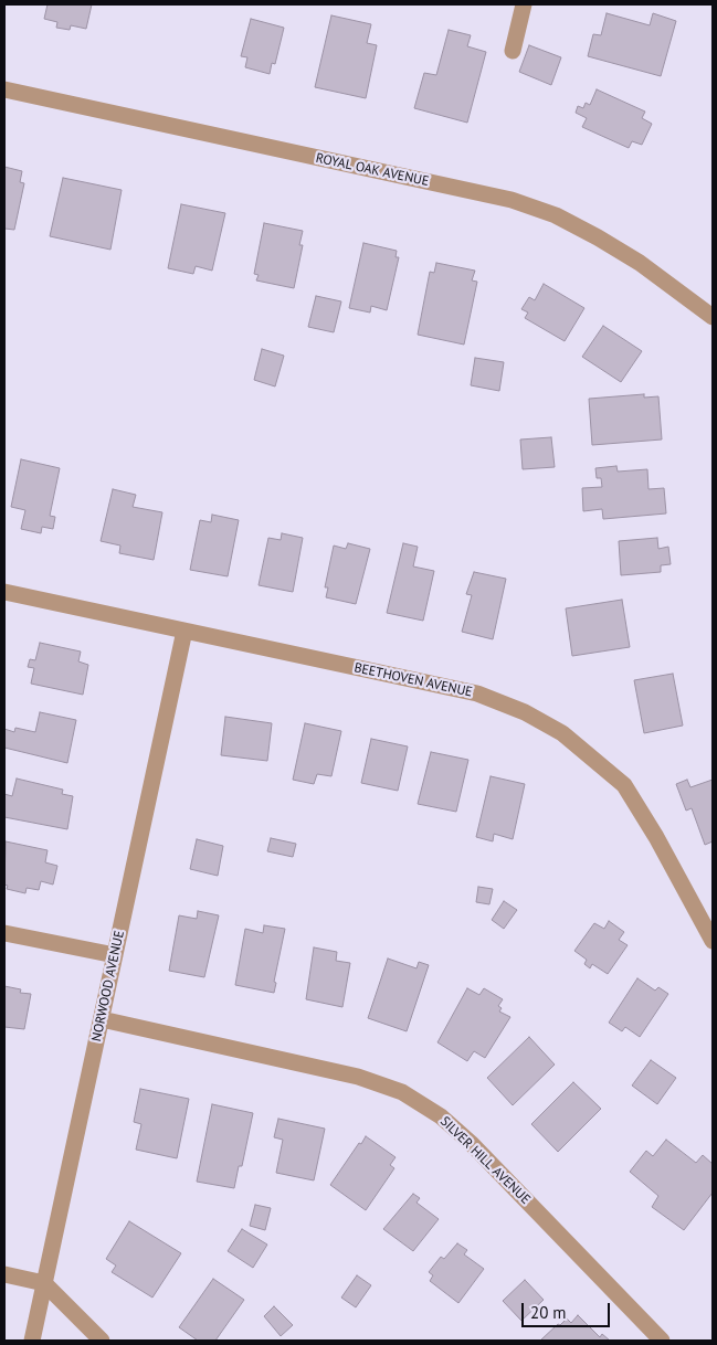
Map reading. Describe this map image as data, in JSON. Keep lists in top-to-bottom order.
{
  "streets": {
    "street": [
      "ROYAL OAK AVENUE",
      "BEETHOVEN AVENUE",
      "NORWOOD AVENUE",
      "SILVER HILL AVENUE"
    ]
  },
  "crossings": [
    ["BEETHOVEN AVENUE", "NORWOOD AVENUE"],
    ["NORWOOD AVENUE", "SILVER HILL AVENUE"]
  ],
  "scale_bar": "20 m"
}
